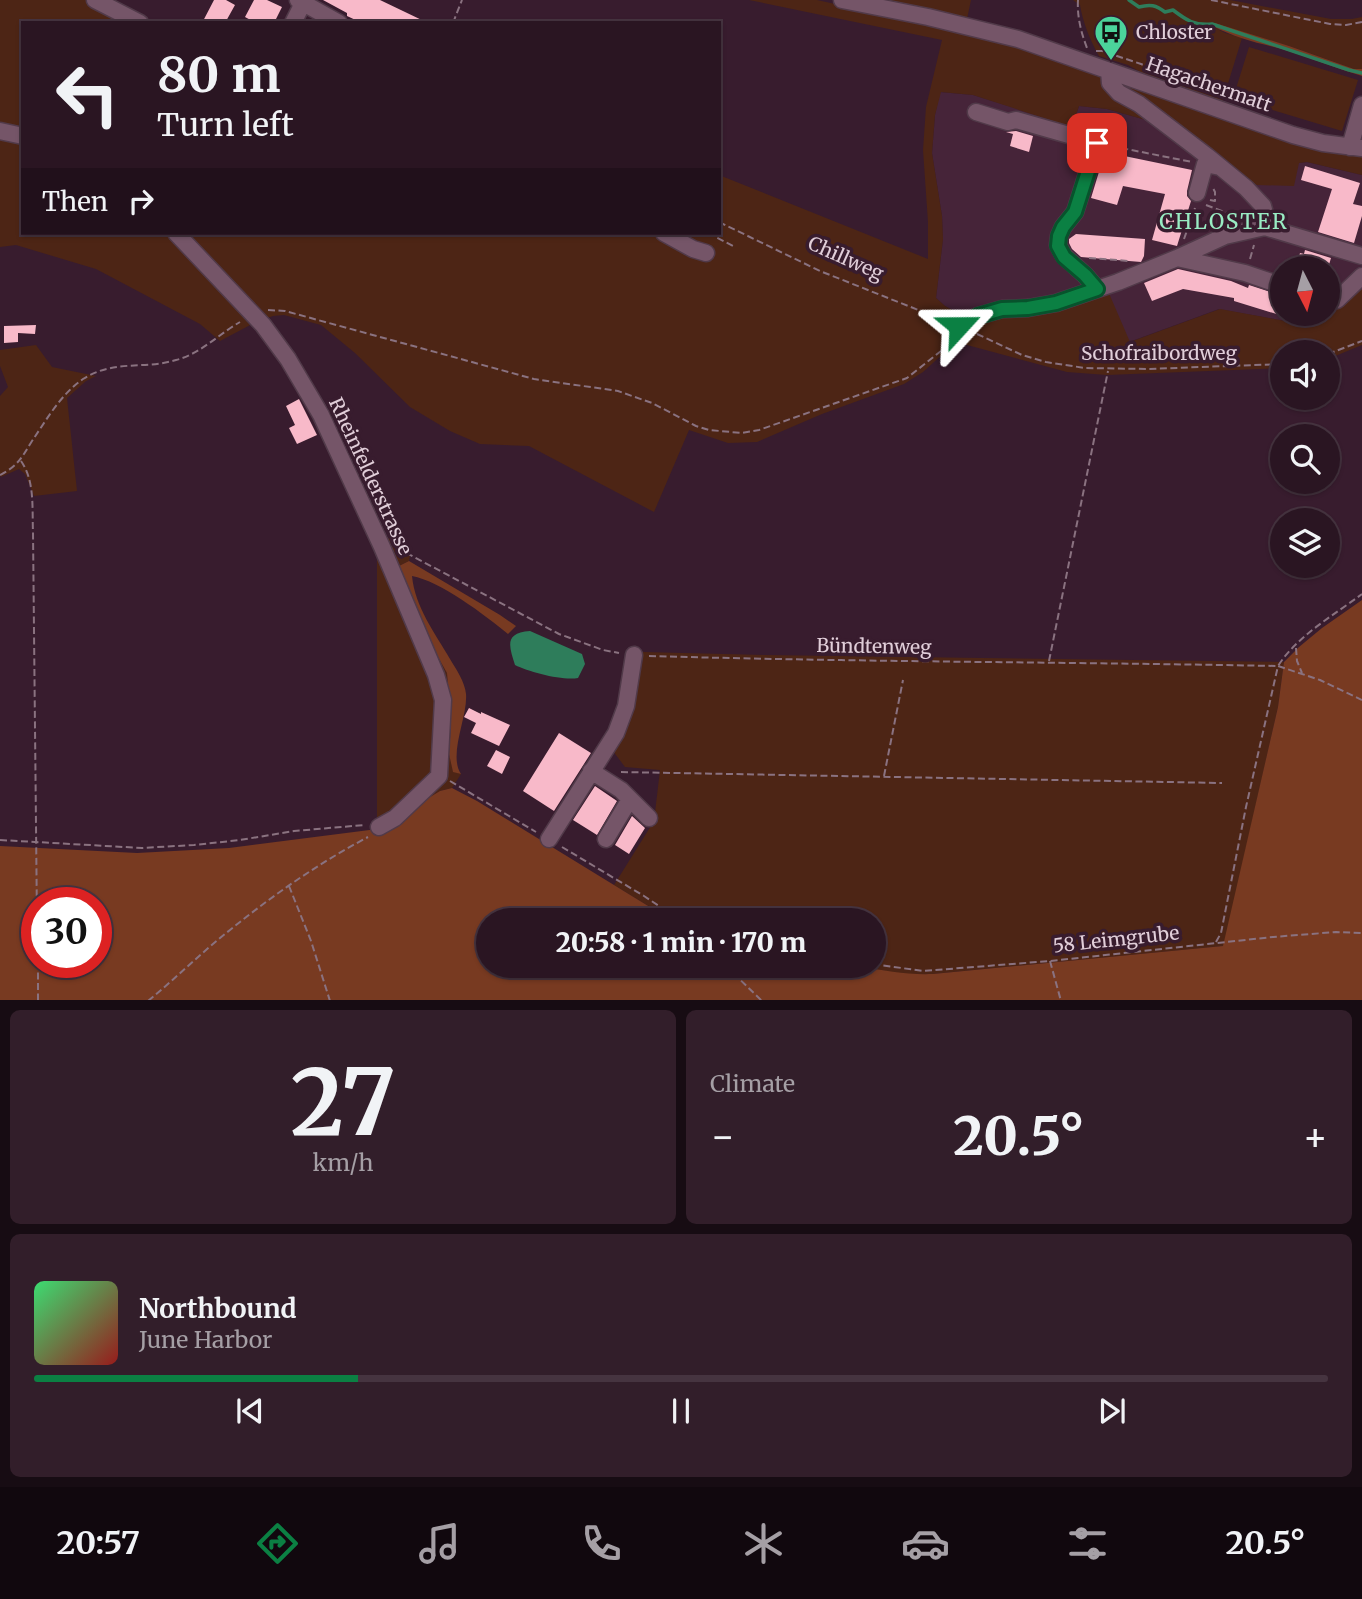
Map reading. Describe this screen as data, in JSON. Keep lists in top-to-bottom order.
{
  "streets": {
    "street": ["Hagachermatt", "Rheinfelderstrasse"],
    "path": [
      "Chillweg",
      "Schofraibordweg",
      "Bündtenweg",
      "58 Leimgrube"
    ]
  },
  "crossings": [
    ["Chillweg", "Schofraibordweg"],
    ["Rheinfelderstrasse", "Bündtenweg"]
  ],
  "districts": ["CHLOSTER"],
  "places": {
    "bus stop": ["Chloster"]
  },
  "north": "bottom",
  "page": {
    "turn": ["80 m", "Turn left"],
    "then": "Then",
    "limit": "30",
    "trip": "20:58 · 1 min · 170 m",
    "tile": [
      ["27", "km/h"],
      "Climate"
    ],
    "heat": ["−", "20.5°", "+"],
    "song": ["Northbound", "June Harbor"],
    "tabs": ["20:57", "20.5°"]
  }
}
